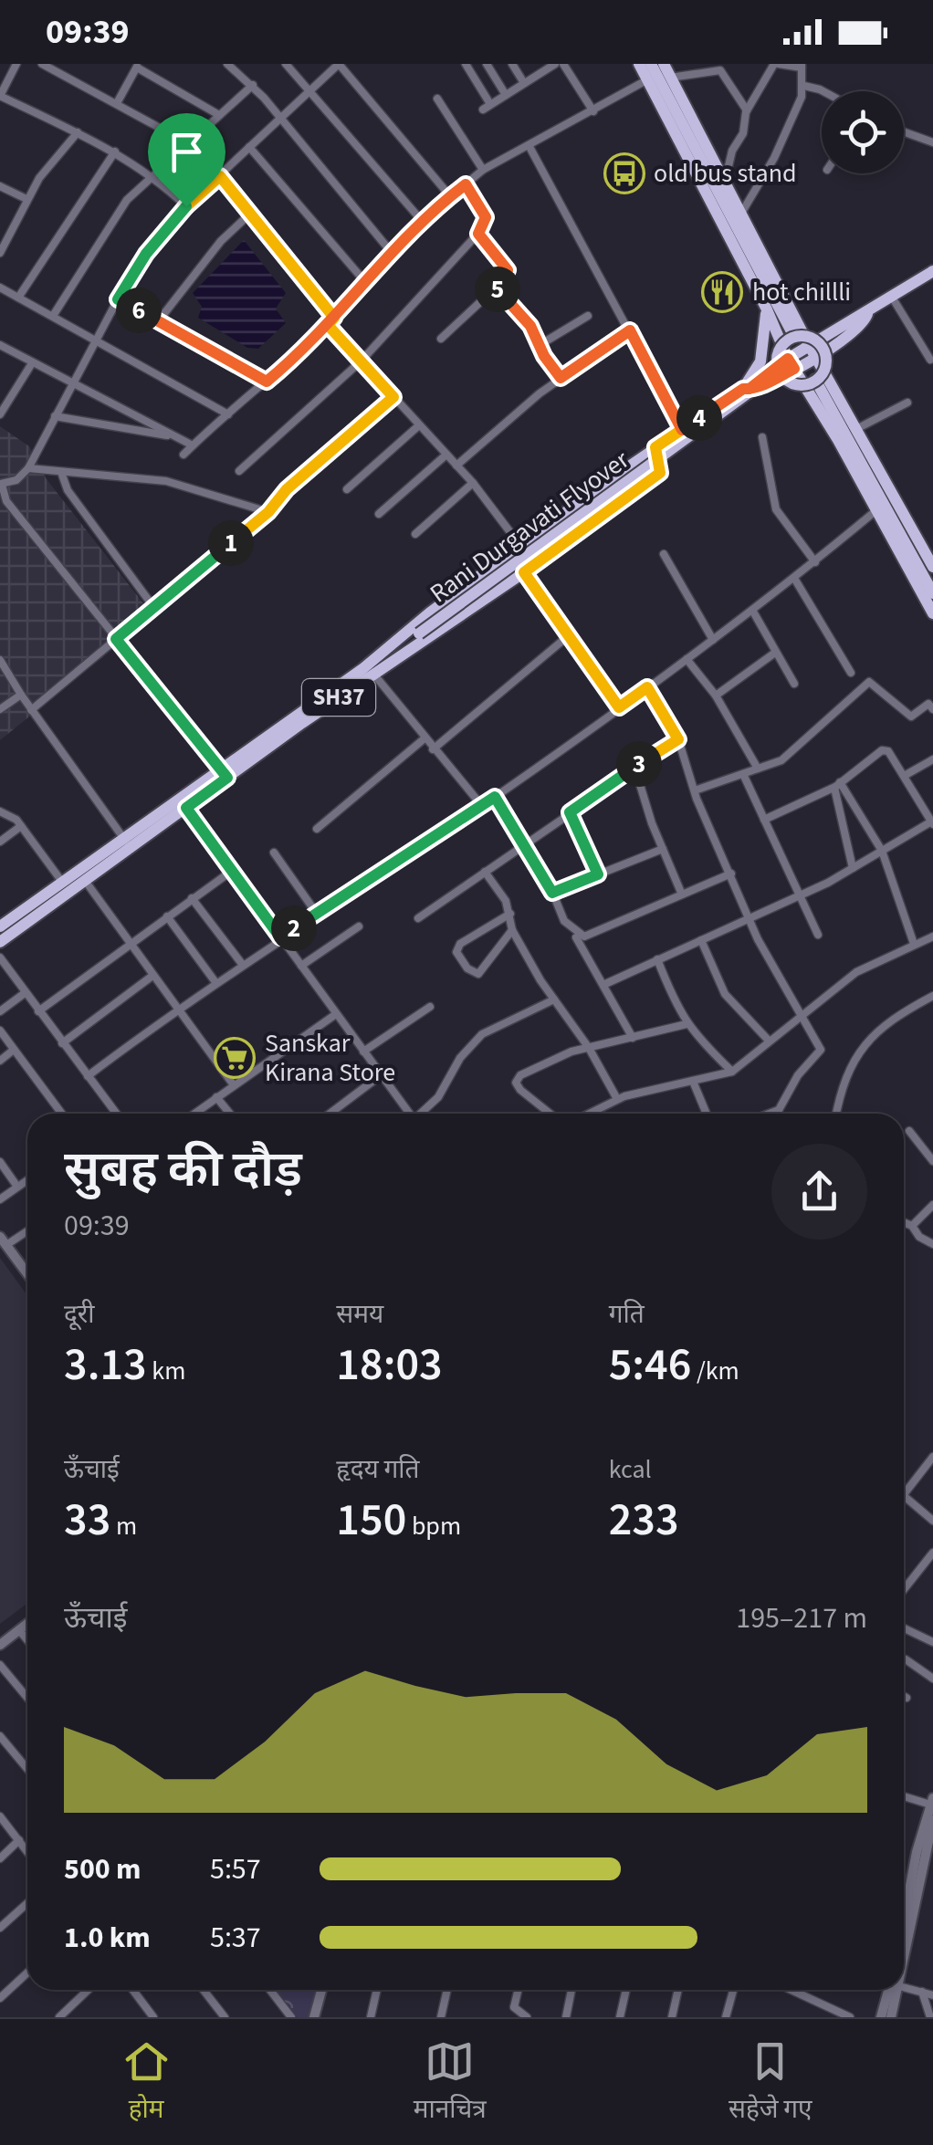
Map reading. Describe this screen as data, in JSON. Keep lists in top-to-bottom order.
{
  "streets": {
    "main road": ["Rani Durgavati Flyover", "SH37"]
  },
  "crossings": [
    ["Rani Durgavati Flyover", "SH37"]
  ],
  "places": {
    "bus stop": ["old bus stand"],
    "restaurant": ["hot chillli"],
    "supermarket": ["Sanskar Kirana Store"]
  },
  "page": {
    "status": "09:39",
    "pins": [
      "5",
      "6",
      "4",
      "1",
      "3",
      "2"
    ],
    "heading": ["सुबह की दौड़", "09:39"],
    "stats": [
      ["दूरी", "3.13 km"],
      ["समय", "18:03"],
      ["गति", "5:46 /km"],
      ["ऊँचाई", "33 m"],
      ["हृदय गति", "150 bpm"],
      ["kcal", "233"]
    ],
    "chart": ["ऊँचाई", "195–217 m"],
    "list": [
      {
        "name": "500 m",
        "note": "5:57"
      },
      {
        "name": "1.0 km",
        "note": "5:37"
      }
    ],
    "tabs": ["होम", "मानचित्र", "सहेजे गए"]
  }
}
